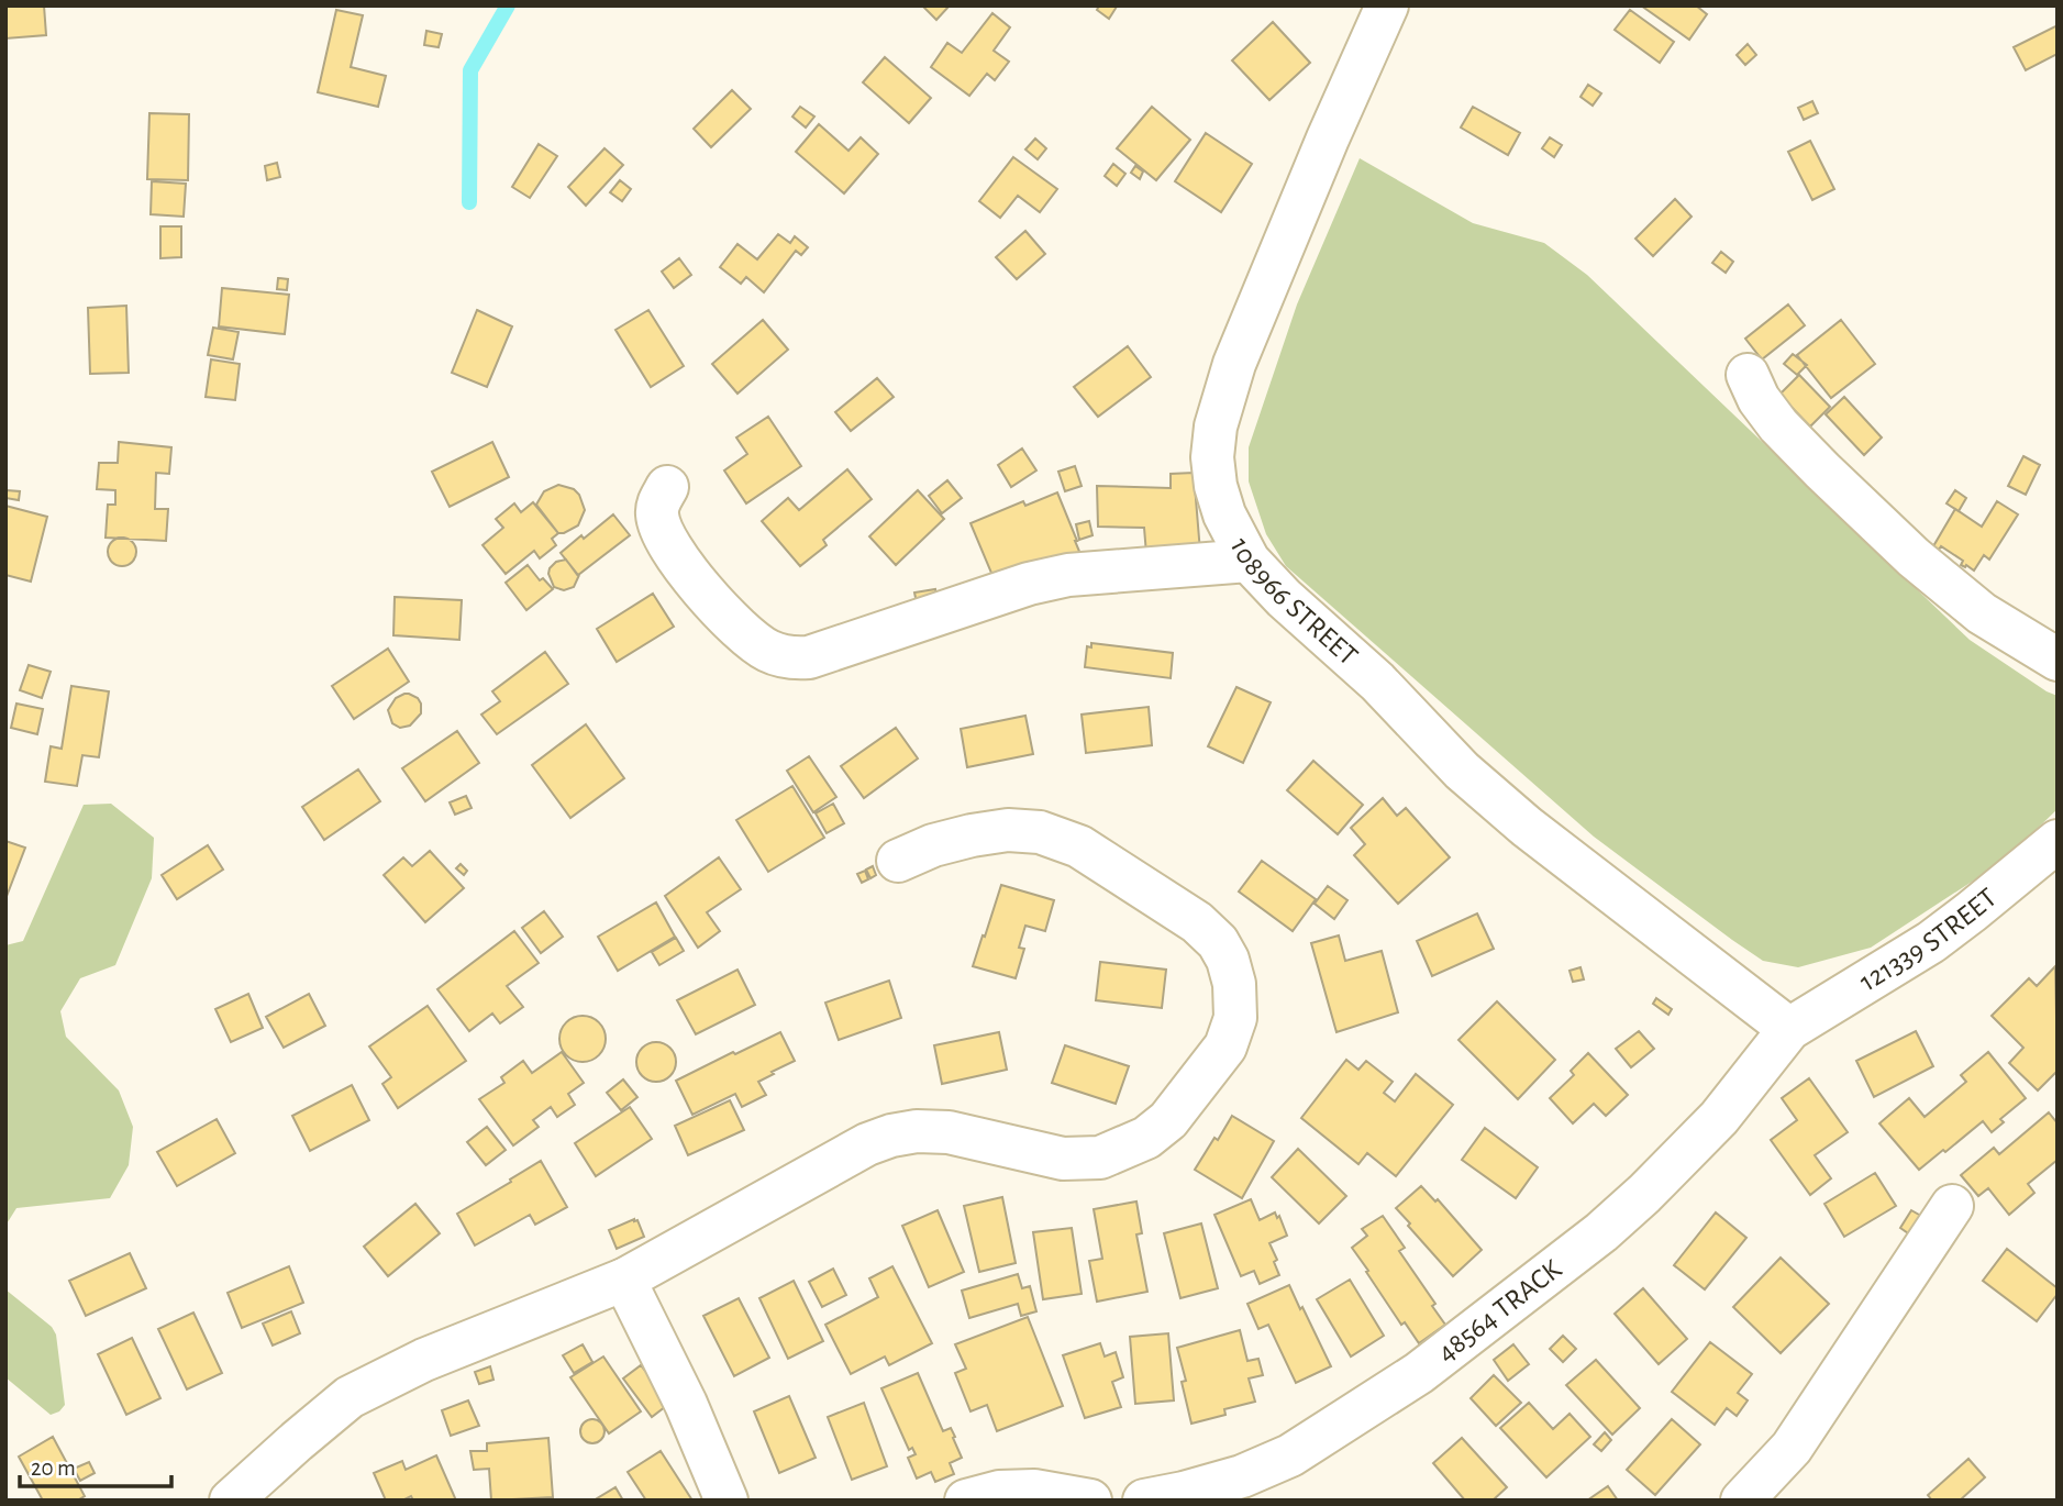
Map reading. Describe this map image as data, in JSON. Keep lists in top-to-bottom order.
{
  "streets": {
    "street": ["108966 STREET", "121339 STREET", "48564 TRACK"]
  },
  "crossings": [
    ["108966 STREET", "121339 STREET"],
    ["108966 STREET", "48564 TRACK"],
    ["121339 STREET", "48564 TRACK"]
  ],
  "scale_bar": "20 m"
}
